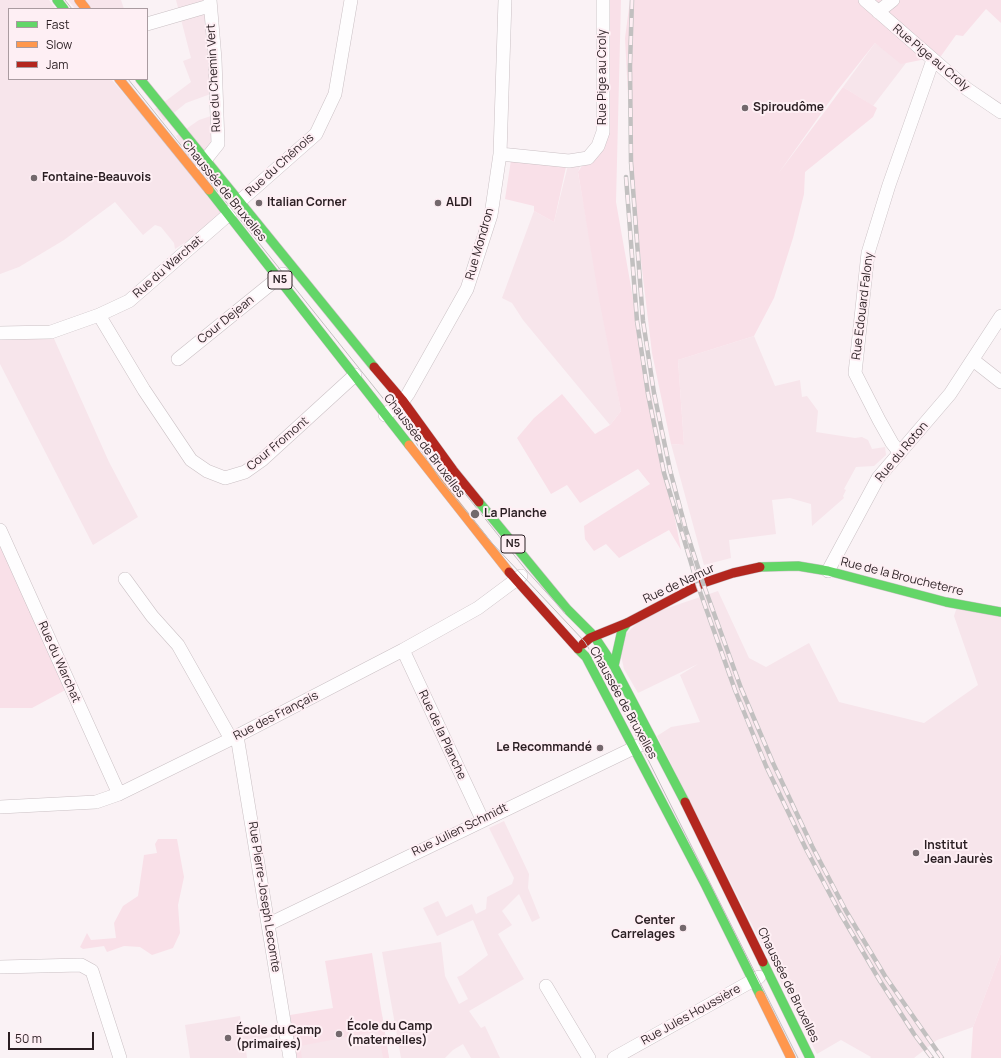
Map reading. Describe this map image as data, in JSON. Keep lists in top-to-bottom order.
{
  "streets": {
    "main road": [
      "Chaussée de Bruxelles",
      "N5",
      "Rue de la Broucheterre",
      "Rue de Namur"
    ],
    "street": [
      "Rue Pige au Croly",
      "Rue du Chemin Vert",
      "Rue du Chênois",
      "Rue Mondron",
      "Rue du Warchat",
      "Rue Edouard Falony",
      "Cour Dejean",
      "Cour Fromont",
      "Rue du Roton",
      "Rue des Français",
      "Rue de la Planche",
      "Rue Julien Schmidt",
      "Rue Pierre-Joseph Lecomte",
      "Rue Jules Houssière"
    ]
  },
  "crossings": [
    ["Rue Pige au Croly", "Rue Mondron"],
    ["Rue Pige au Croly", "Rue Edouard Falony"],
    ["Rue du Chemin Vert", "Chaussée de Bruxelles"],
    ["Rue du Chênois", "Chaussée de Bruxelles"],
    ["Rue du Chênois", "Rue du Warchat"],
    ["Chaussée de Bruxelles", "Rue Mondron"],
    ["Chaussée de Bruxelles", "Rue du Warchat"],
    ["Chaussée de Bruxelles", "Cour Dejean"],
    ["Chaussée de Bruxelles", "Cour Fromont"],
    ["Chaussée de Bruxelles", "Rue de Namur"],
    ["Chaussée de Bruxelles", "Rue des Français"],
    ["Chaussée de Bruxelles", "Rue Julien Schmidt"],
    ["Chaussée de Bruxelles", "Rue Jules Houssière"],
    ["Rue du Warchat", "Cour Fromont"],
    ["Rue du Warchat", "Rue des Français"],
    ["Rue Edouard Falony", "Rue du Roton"],
    ["Rue du Roton", "Rue de la Broucheterre"],
    ["Rue de la Broucheterre", "Rue de Namur"],
    ["Rue des Français", "Rue de la Planche"],
    ["Rue des Français", "Rue Pierre-Joseph Lecomte"],
    ["Rue de la Planche", "Rue Julien Schmidt"],
    ["Rue Julien Schmidt", "Rue Pierre-Joseph Lecomte"]
  ],
  "places": [
    "Spiroudôme",
    "Fontaine-Beauvois",
    "Italian Corner",
    "ALDI",
    "La Planche",
    "Le Recommandé",
    "Institut Jean Jaurès",
    "Center Carrelages",
    "École du Camp (maternelles)",
    "École du Camp (primaires)"
  ],
  "legend": ["Fast", "Slow", "Jam"],
  "scale_bar": "50 m"
}
